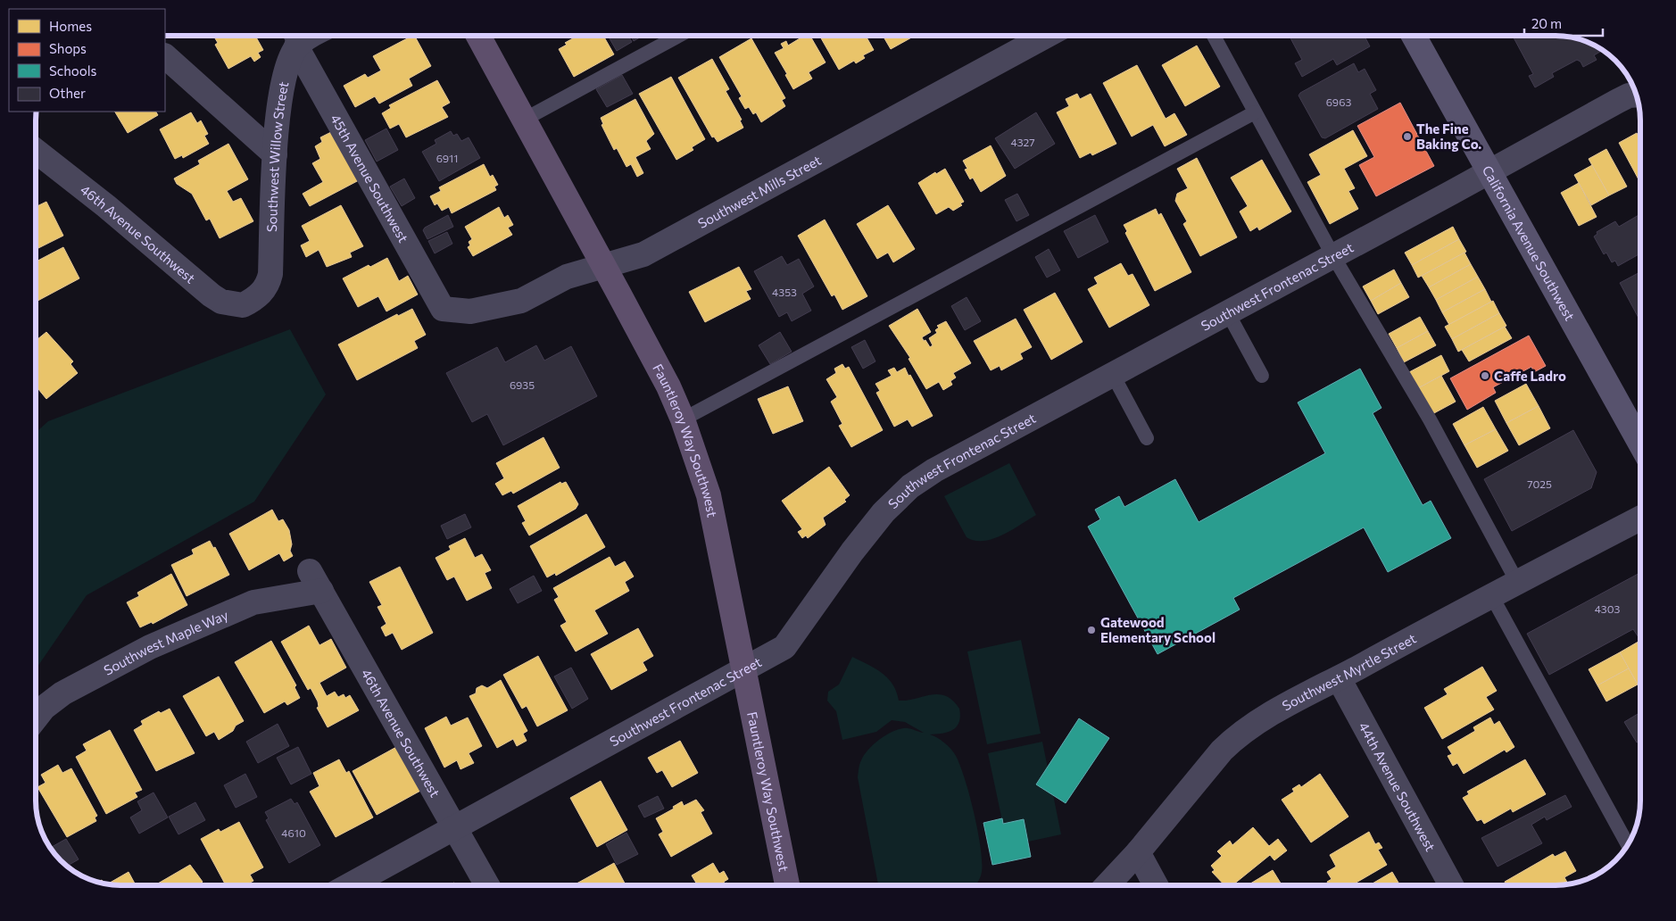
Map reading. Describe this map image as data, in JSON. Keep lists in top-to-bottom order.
{
  "streets": {
    "main road": ["California Avenue Southwest", "Fauntleroy Way Southwest"],
    "street": [
      "Southwest Willow Street",
      "45th Avenue Southwest",
      "Southwest Mills Street",
      "46th Avenue Southwest",
      "Southwest Frontenac Street",
      "Southwest Maple Way",
      "Southwest Myrtle Street",
      "44th Avenue Southwest"
    ]
  },
  "crossings": [
    ["Southwest Willow Street", "45th Avenue Southwest"],
    ["Southwest Willow Street", "46th Avenue Southwest"],
    ["45th Avenue Southwest", "Southwest Mills Street"],
    ["Southwest Mills Street", "Fauntleroy Way Southwest"],
    ["46th Avenue Southwest", "Southwest Frontenac Street"],
    ["46th Avenue Southwest", "Southwest Maple Way"],
    ["California Avenue Southwest", "Southwest Frontenac Street"],
    ["Southwest Frontenac Street", "Fauntleroy Way Southwest"],
    ["Southwest Myrtle Street", "44th Avenue Southwest"]
  ],
  "places": ["The Fine Baking Co.", "Caffe Ladro", "Gatewood Elementary School"],
  "house_numbers": [
    "6963",
    "4327",
    "6911",
    "4353",
    "6935",
    "7025",
    "4303",
    "4610"
  ],
  "legend": [
    "Homes",
    "Shops",
    "Schools",
    "Other"
  ],
  "scale_bar": "20 m"
}
